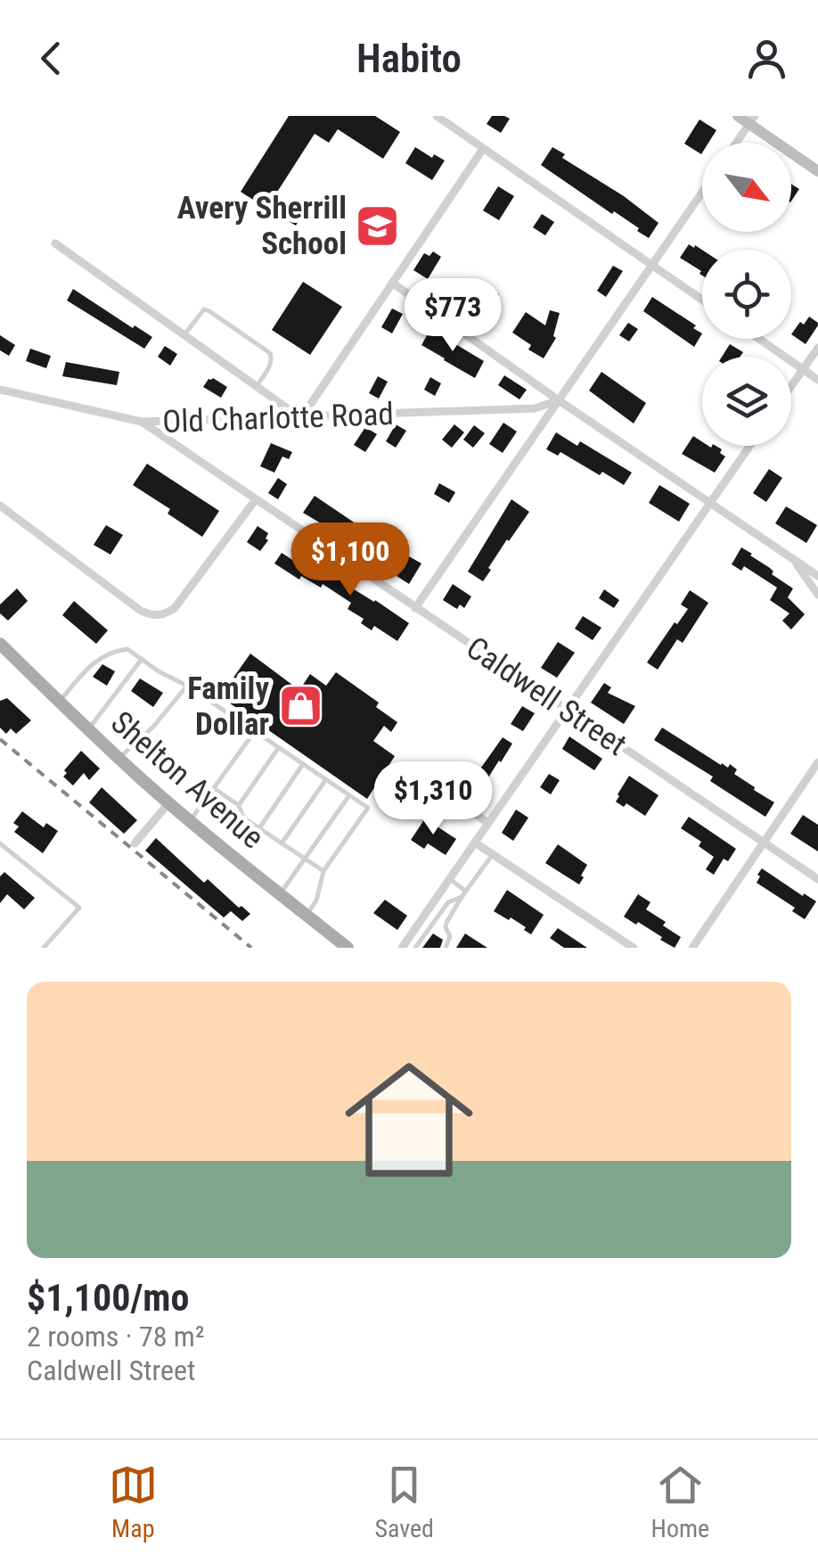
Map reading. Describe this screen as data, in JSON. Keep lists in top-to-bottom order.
{
  "streets": {
    "main road": ["Shelton Avenue"],
    "street": ["Old Charlotte Road", "Caldwell Street"]
  },
  "crossings": [
    ["Old Charlotte Road", "Caldwell Street"]
  ],
  "places": {
    "school or university": ["Avery Sherrill School"],
    "shop": ["Family Dollar"]
  },
  "north": "bottom right",
  "page": {
    "header": "Habito",
    "price": ["$773", "$1,100", "$1,310"],
    "list": [
      {
        "name": "$1,100/mo",
        "note": "2 rooms · 78 m² · Caldwell Street"
      }
    ],
    "tabs": ["Map", "Saved", "Home"]
  }
}
